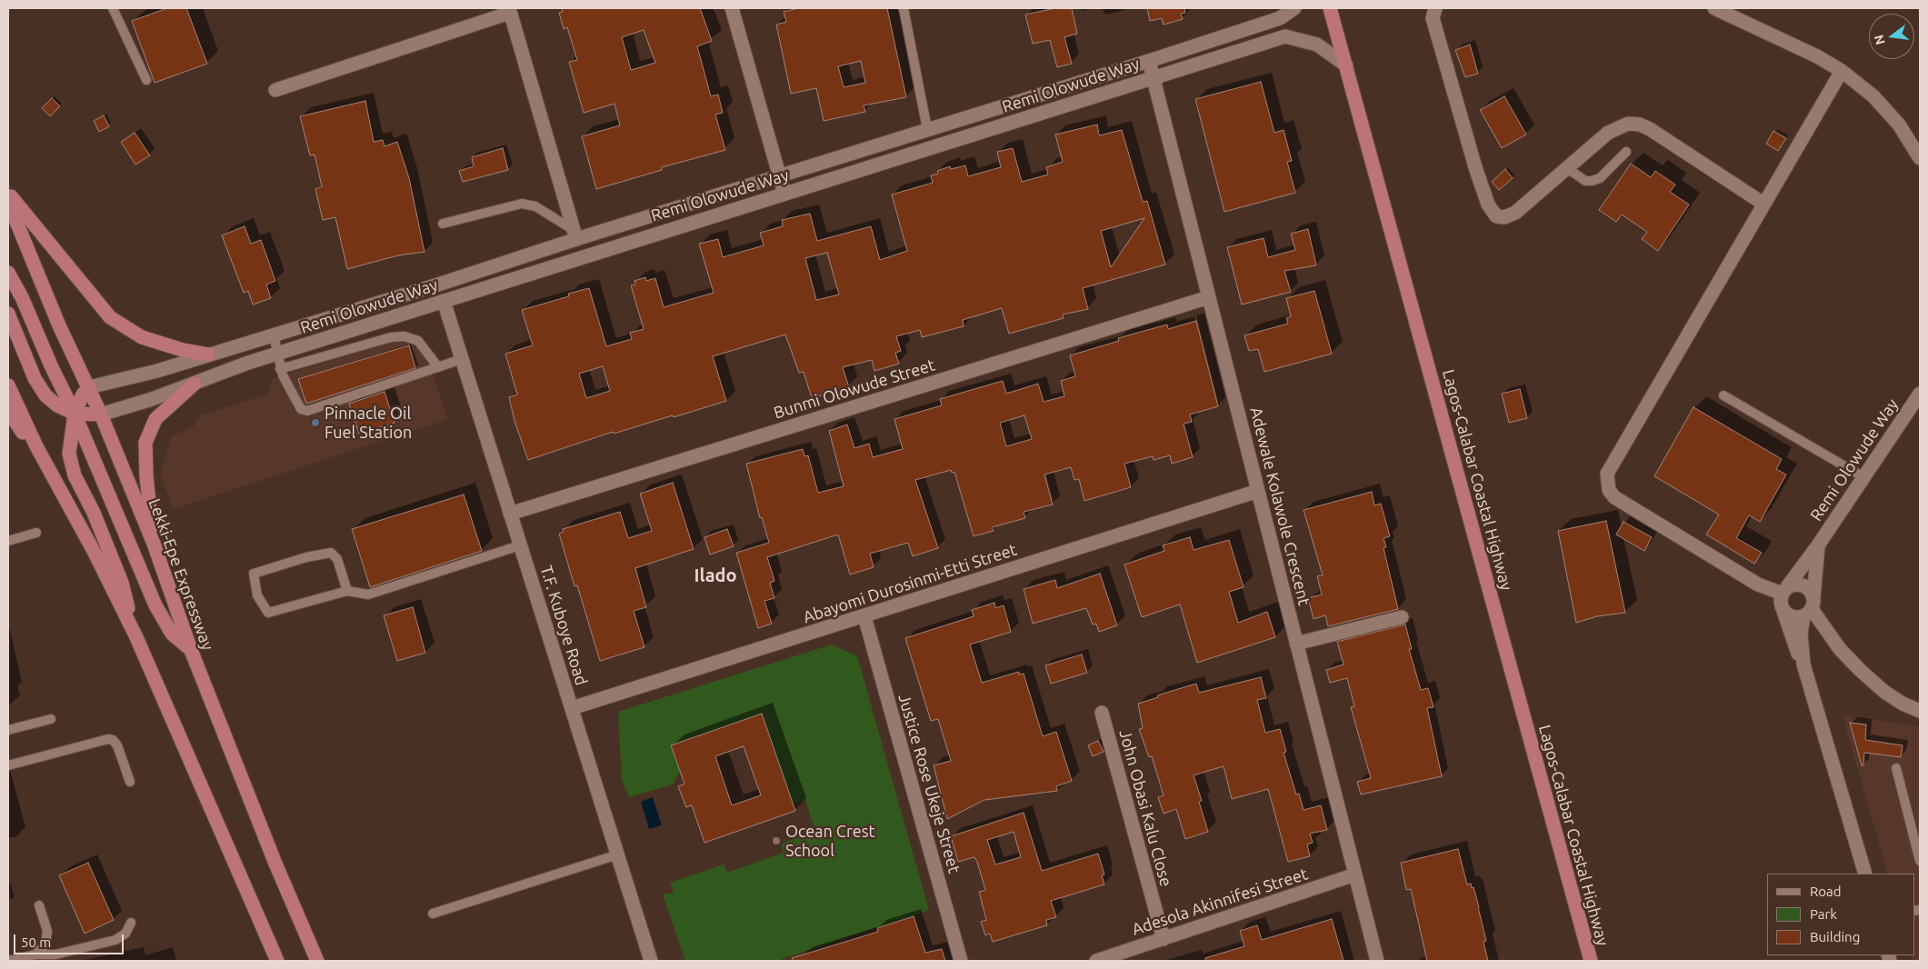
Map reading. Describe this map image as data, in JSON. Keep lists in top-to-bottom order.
{
  "streets": {
    "highway": ["Lagos-Calabar Coastal Highway", "Lekki-Epe Expressway"],
    "street": [
      "Remi Olowude Way",
      "Bunmi Olowude Street",
      "Adewale Kolawole Crescent",
      "Abayomi Durosinmi-Etti Street",
      "T.F. Kuboye Road",
      "Justice Rose Ukeje Street",
      "John Obasi Kalu Close",
      "Adesola Akinnifesi Street"
    ]
  },
  "crossings": [
    ["Remi Olowude Way", "Lagos-Calabar Coastal Highway"],
    ["Remi Olowude Way", "Adewale Kolawole Crescent"],
    ["Remi Olowude Way", "Lekki-Epe Expressway"],
    ["Remi Olowude Way", "T.F. Kuboye Road"],
    ["Bunmi Olowude Street", "Adewale Kolawole Crescent"],
    ["Bunmi Olowude Street", "T.F. Kuboye Road"],
    ["Adewale Kolawole Crescent", "Abayomi Durosinmi-Etti Street"],
    ["Adewale Kolawole Crescent", "Adesola Akinnifesi Street"],
    ["Abayomi Durosinmi-Etti Street", "T.F. Kuboye Road"],
    ["Abayomi Durosinmi-Etti Street", "Justice Rose Ukeje Street"],
    ["John Obasi Kalu Close", "Adesola Akinnifesi Street"]
  ],
  "districts": ["Ilado"],
  "places": ["Pinnacle Oil Fuel Station", "Ocean Crest School"],
  "legend": ["Road", "Park", "Building"],
  "scale_bar": "50 m",
  "north": "left"
}
